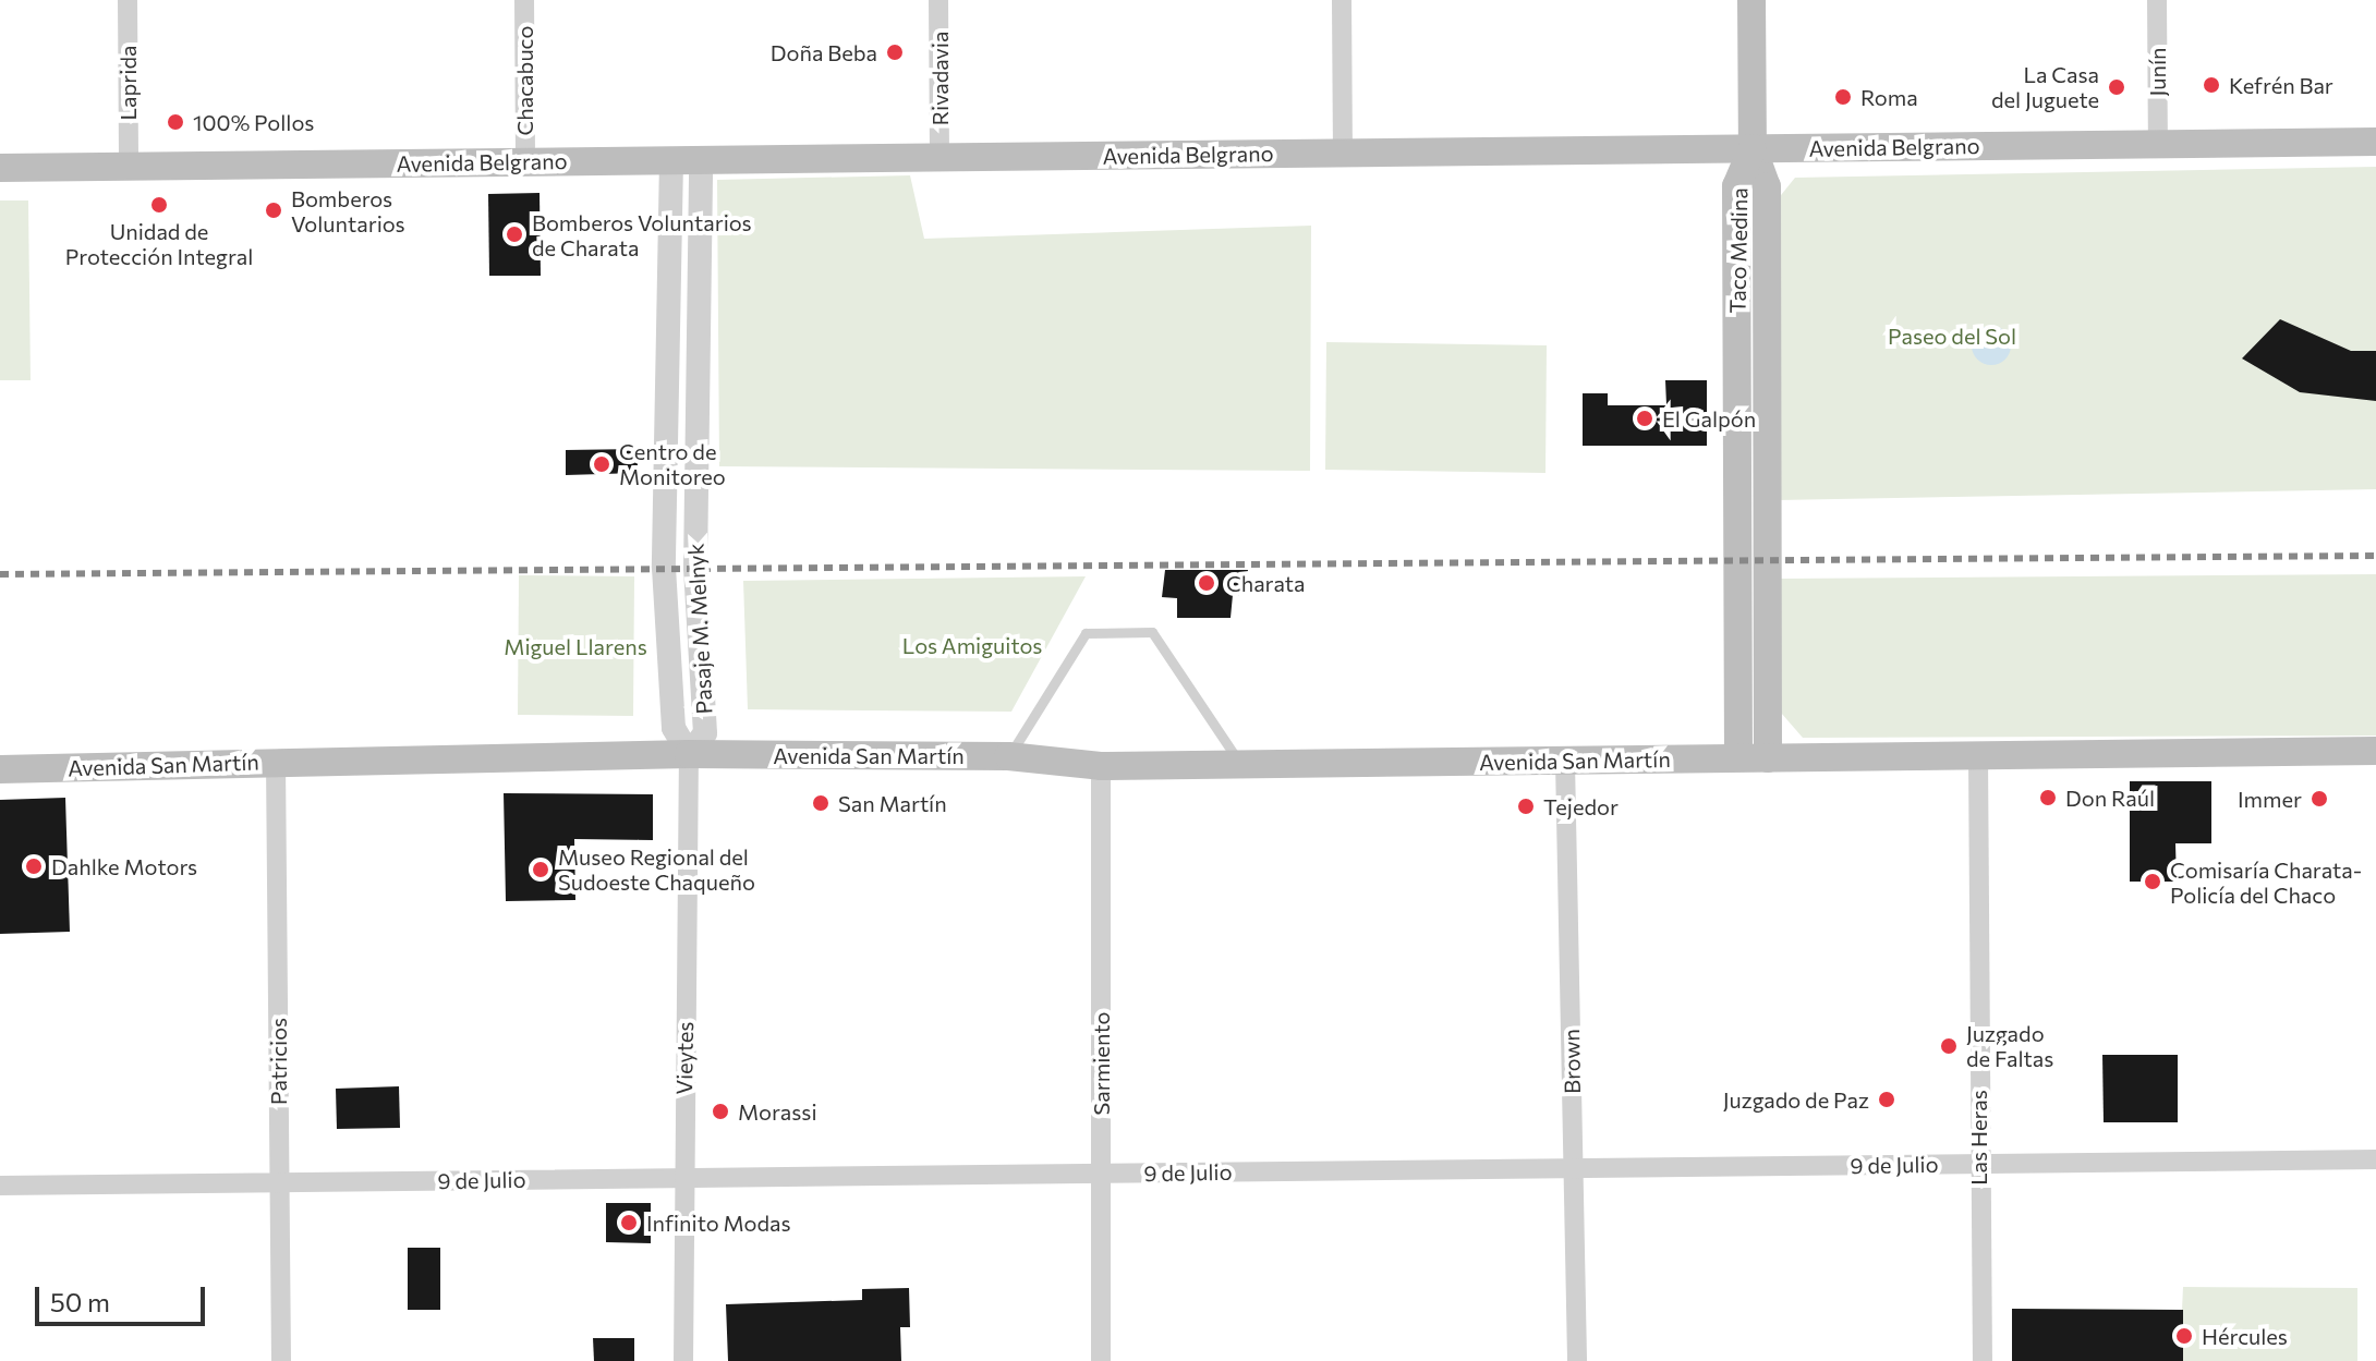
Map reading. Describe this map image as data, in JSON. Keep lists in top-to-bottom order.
{
  "streets": {
    "main road": ["Avenida Belgrano", "Taco Medina", "Avenida San Martín"],
    "street": [
      "Junín",
      "Rivadavia",
      "Chacabuco",
      "Laprida",
      "Pasaje M. Melnyk",
      "Vieytes",
      "Patricios",
      "Brown",
      "Sarmiento",
      "Las Heras",
      "9 de Julio"
    ]
  },
  "crossings": [
    ["Junín", "Avenida Belgrano"],
    ["Rivadavia", "Avenida Belgrano"],
    ["Chacabuco", "Avenida Belgrano"],
    ["Laprida", "Avenida Belgrano"],
    ["Avenida Belgrano", "Taco Medina"],
    ["Avenida Belgrano", "Pasaje M. Melnyk"],
    ["Taco Medina", "Avenida San Martín"],
    ["Pasaje M. Melnyk", "Avenida San Martín"],
    ["Pasaje M. Melnyk", "Vieytes"],
    ["Avenida San Martín", "Vieytes"],
    ["Avenida San Martín", "Patricios"],
    ["Avenida San Martín", "Brown"],
    ["Avenida San Martín", "Sarmiento"],
    ["Avenida San Martín", "Las Heras"],
    ["Vieytes", "9 de Julio"],
    ["Patricios", "9 de Julio"],
    ["Brown", "9 de Julio"],
    ["Sarmiento", "9 de Julio"],
    ["Las Heras", "9 de Julio"]
  ],
  "parks": ["Paseo del Sol", "Los Amiguitos", "Miguel Llarens"],
  "places": [
    "Doña Beba",
    "Kefrén Bar",
    "La Casa del Juguete",
    "Roma",
    "100% Pollos",
    "Unidad de Protección Integral",
    "Bomberos Voluntarios",
    "Bomberos Voluntarios de Charata",
    "El Galpón",
    "Centro de Monitoreo",
    "Charata",
    "Don Raúl",
    "Immer",
    "San Martín",
    "Tejedor",
    "Dahlke Motors",
    "Museo Regional del Sudoeste Chaqueño",
    "Comisaría Charata- Policía del Chaco",
    "Juzgado de Faltas",
    "Juzgado de Paz",
    "Morassi",
    "Infinito Modas",
    "Hércules"
  ],
  "scale_bar": "50 m"
}
